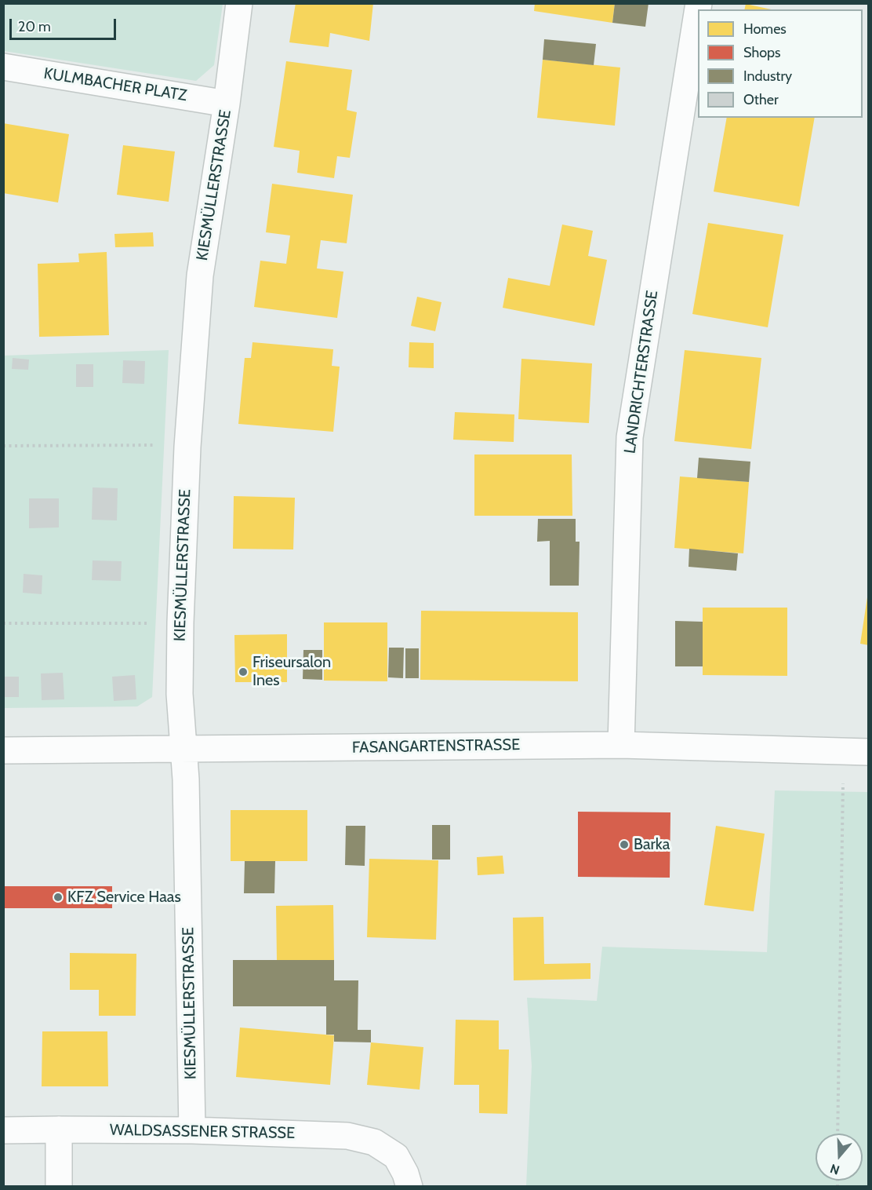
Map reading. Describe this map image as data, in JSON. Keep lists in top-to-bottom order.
{
  "streets": {
    "street": [
      "KULMBACHER PLATZ",
      "KIESMÜLLERSTRASSE",
      "LANDRICHTERSTRASSE",
      "FASANGARTENSTRASSE",
      "WALDSASSENER STRASSE"
    ]
  },
  "crossings": [
    ["KULMBACHER PLATZ", "KIESMÜLLERSTRASSE"],
    ["KIESMÜLLERSTRASSE", "FASANGARTENSTRASSE"],
    ["KIESMÜLLERSTRASSE", "WALDSASSENER STRASSE"],
    ["LANDRICHTERSTRASSE", "FASANGARTENSTRASSE"]
  ],
  "places": ["Friseursalon Ines", "Barka", "KFZ Service Haas"],
  "legend": [
    "Homes",
    "Shops",
    "Industry",
    "Other"
  ],
  "scale_bar": "20 m",
  "north": "bottom"
}
